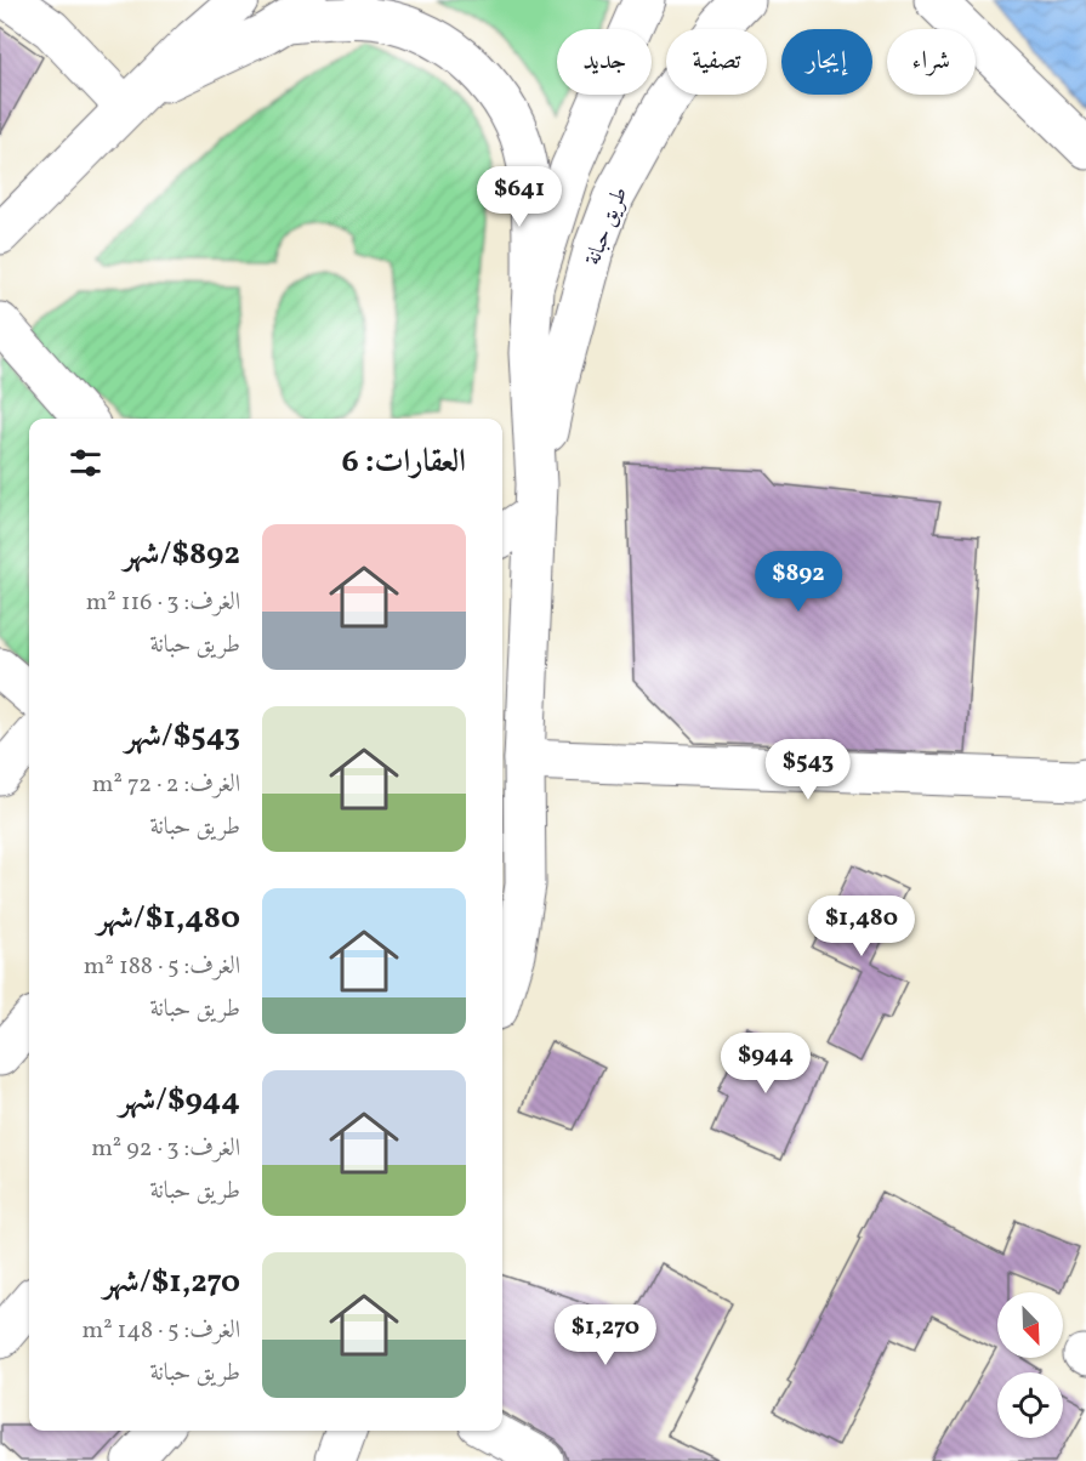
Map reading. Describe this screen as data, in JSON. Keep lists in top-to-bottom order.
{
  "streets": {
    "main road": ["طريق حبانة"]
  },
  "north": "bottom right",
  "page": {
    "chip": [
      "شراء",
      "إيجار",
      "تصفية",
      "جديد"
    ],
    "price": [
      "$641",
      "$892",
      "$543",
      "$1,480",
      "$944",
      "$1,270"
    ],
    "heading": "العقارات: 6",
    "list": [
      {
        "name": "$892/شهر",
        "note": "الغرف: 3 · 116 m² · طريق حبانة"
      },
      {
        "name": "$543/شهر",
        "note": "الغرف: 2 · 72 m² · طريق حبانة"
      },
      {
        "name": "$1,480/شهر",
        "note": "الغرف: 5 · 188 m² · طريق حبانة"
      },
      {
        "name": "$944/شهر",
        "note": "الغرف: 3 · 92 m² · طريق حبانة"
      },
      {
        "name": "$1,270/شهر",
        "note": "الغرف: 5 · 148 m² · طريق حبانة"
      }
    ]
  }
}
